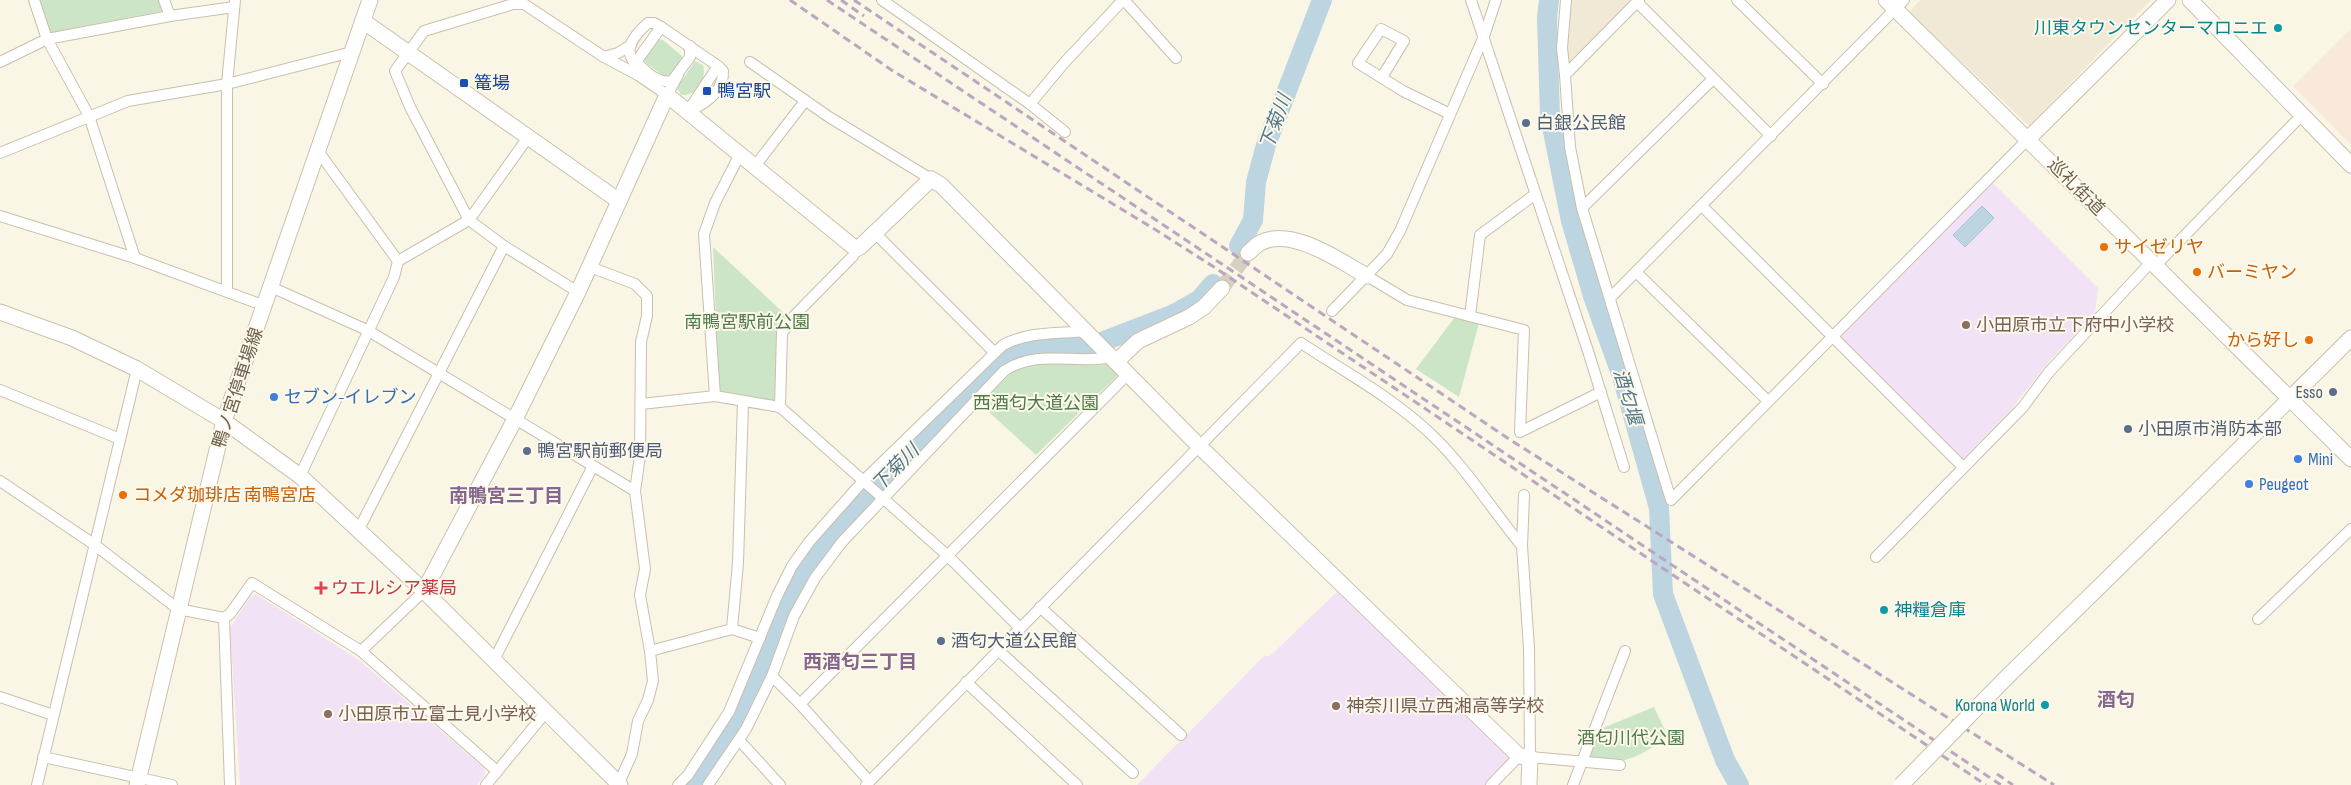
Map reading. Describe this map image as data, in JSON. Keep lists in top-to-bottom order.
{
  "streets": {
    "street": ["巡礼街道", "鴨ノ宮停車場線"]
  },
  "districts": ["南鴨宮三丁目", "西酒匂三丁目", "酒匂"],
  "water": ["下菊川", "酒匂堰"],
  "parks": ["南鴨宮駅前公園", "西酒匂大道公園", "酒匂川代公園"],
  "places": {
    "other": [
      "川東タウンセンターマロニエ",
      "白銀公民館",
      "サイゼリヤ",
      "バーミヤン",
      "小田原市立下府中小学校",
      "から好し",
      "Esso",
      "セブン-イレブン",
      "小田原市消防本部",
      "鴨宮駅前郵便局",
      "Mini",
      "Peugeot",
      "コメダ珈琲店 南鴨宮店",
      "神糧倉庫",
      "酒匂大道公民館",
      "Korona World",
      "神奈川県立西湘高等学校",
      "小田原市立富士見小学校"
    ],
    "transit": ["篭場", "鴨宮駅"],
    "health": ["ウエルシア薬局"]
  }
}
